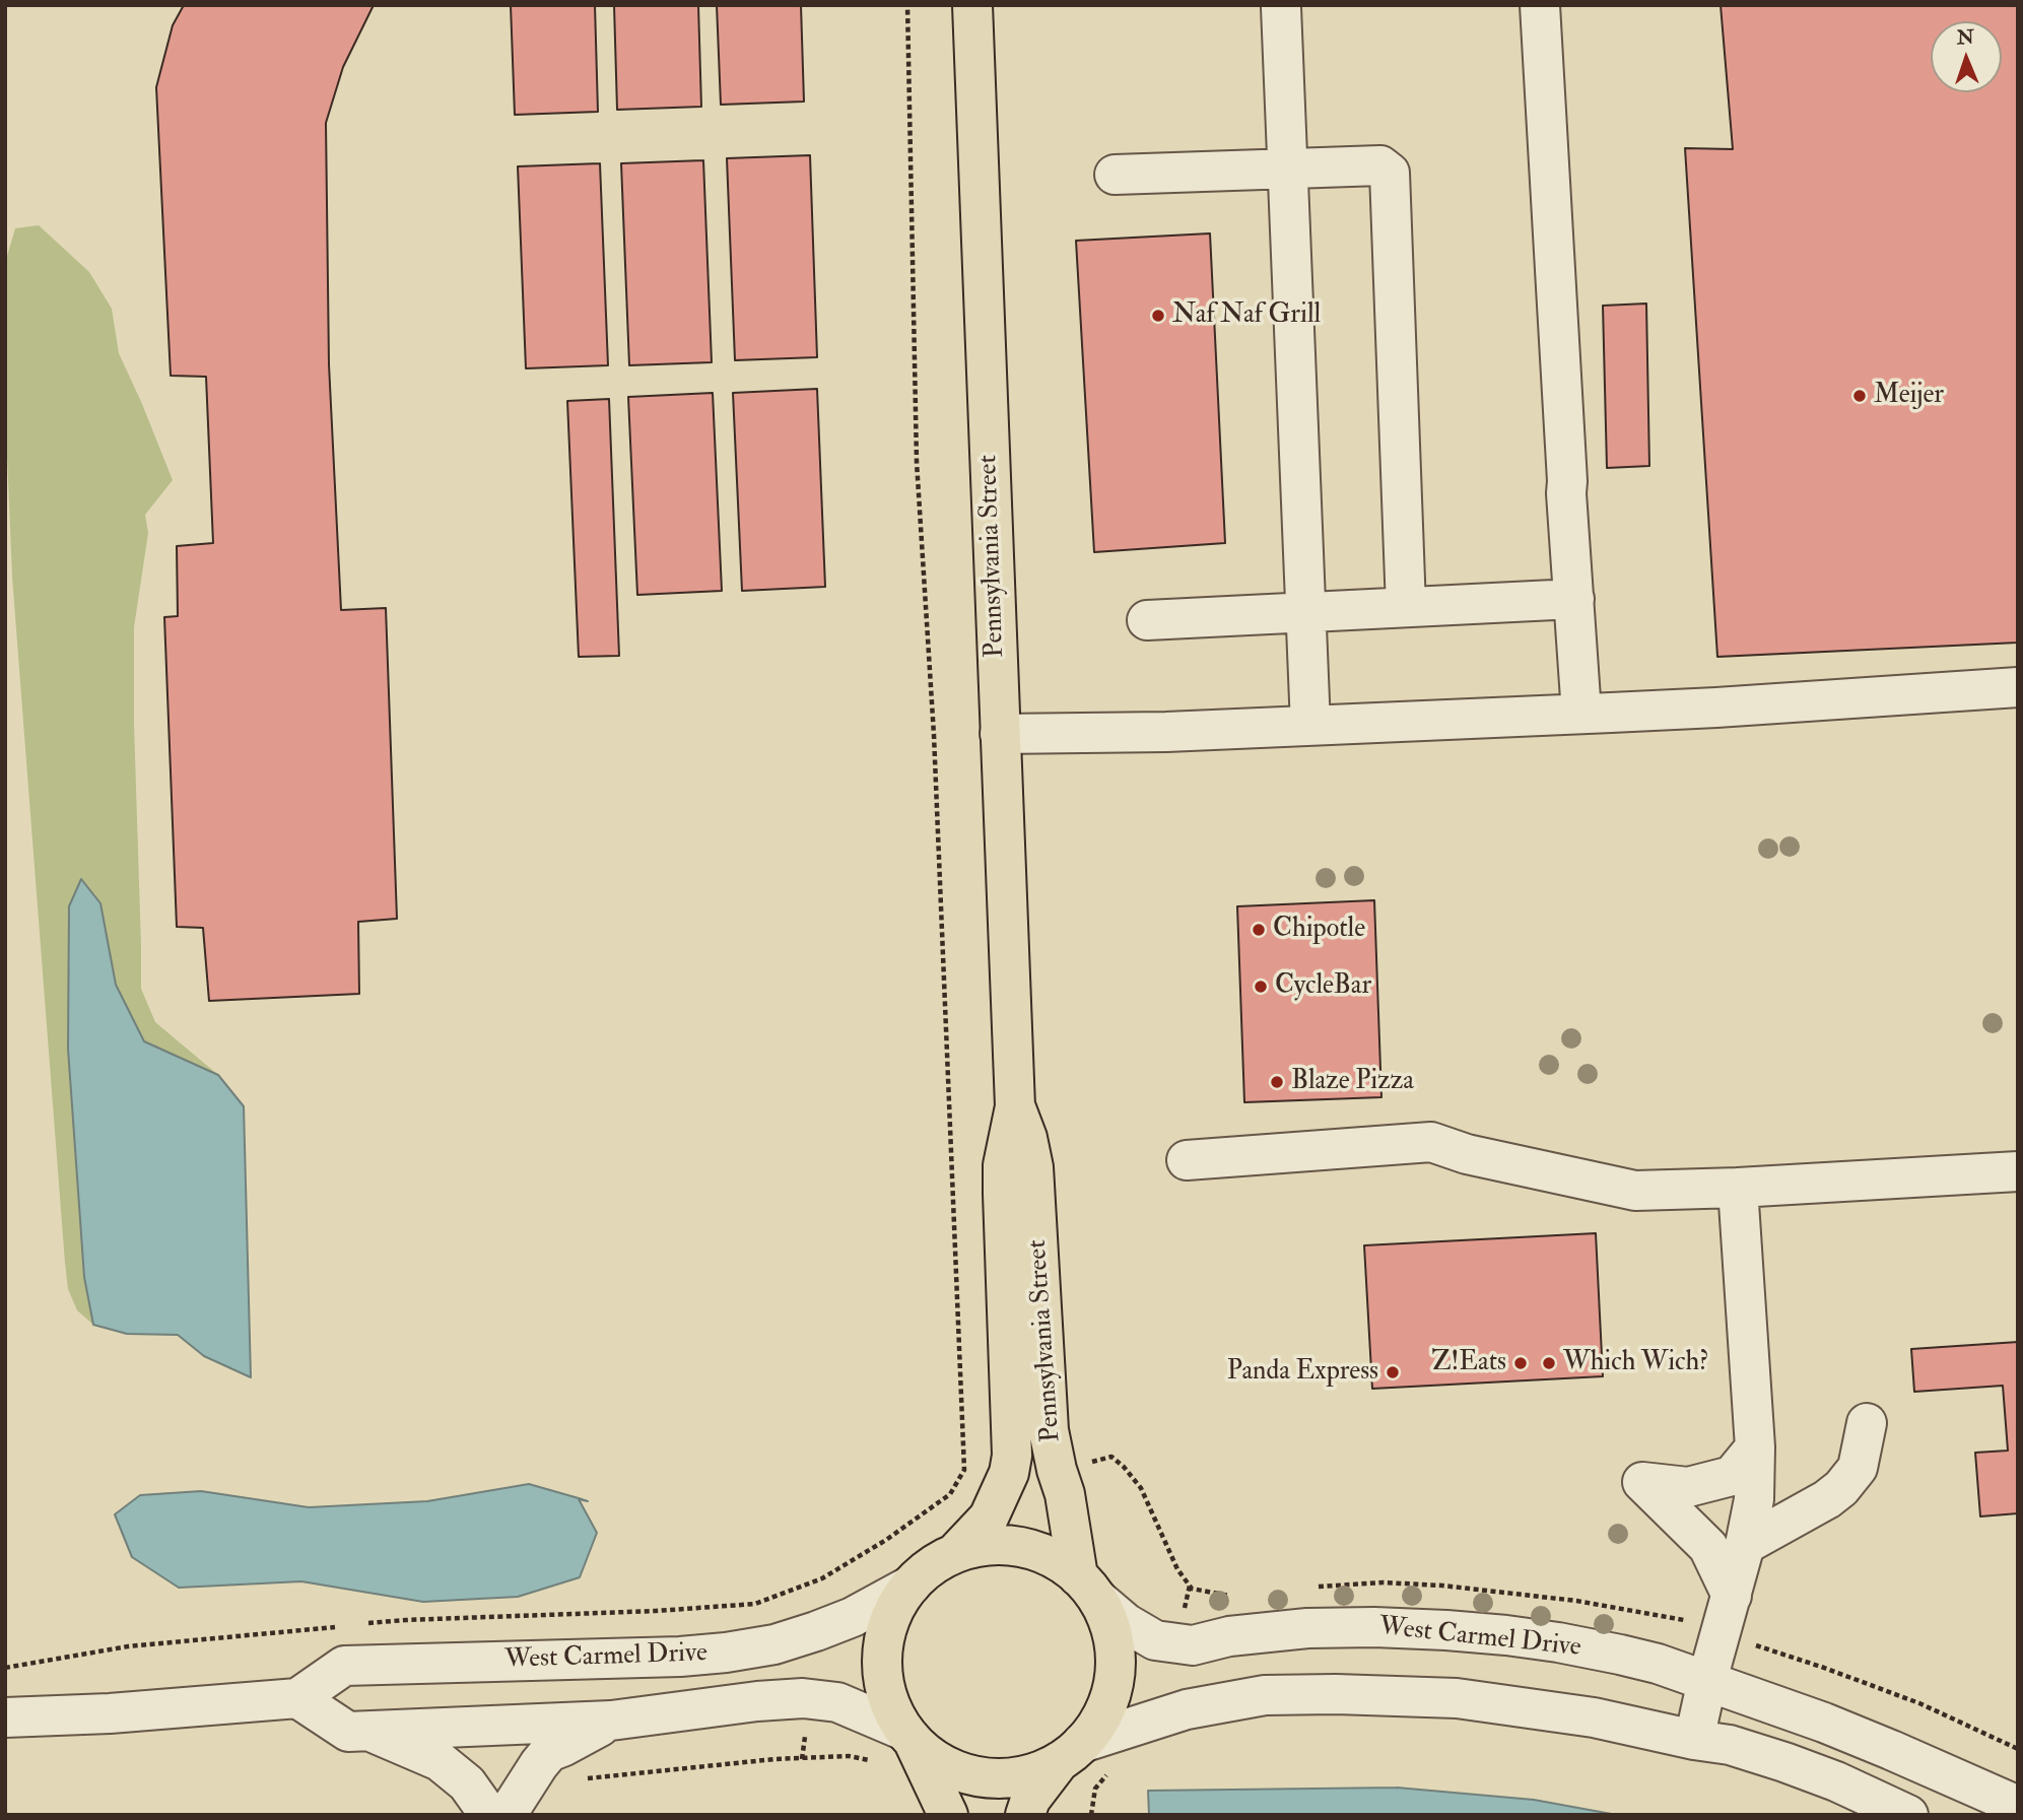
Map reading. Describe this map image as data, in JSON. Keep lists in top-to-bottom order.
{
  "streets": {
    "main road": ["Pennsylvania Street"],
    "street": ["West Carmel Drive"]
  },
  "crossings": [
    ["Pennsylvania Street", "West Carmel Drive"]
  ],
  "places": [
    "Naf Naf Grill",
    "Meijer",
    "Chipotle",
    "CycleBar",
    "Blaze Pizza",
    "Z!Eats",
    "Which Wich?",
    "Panda Express"
  ],
  "north": "top"
}
